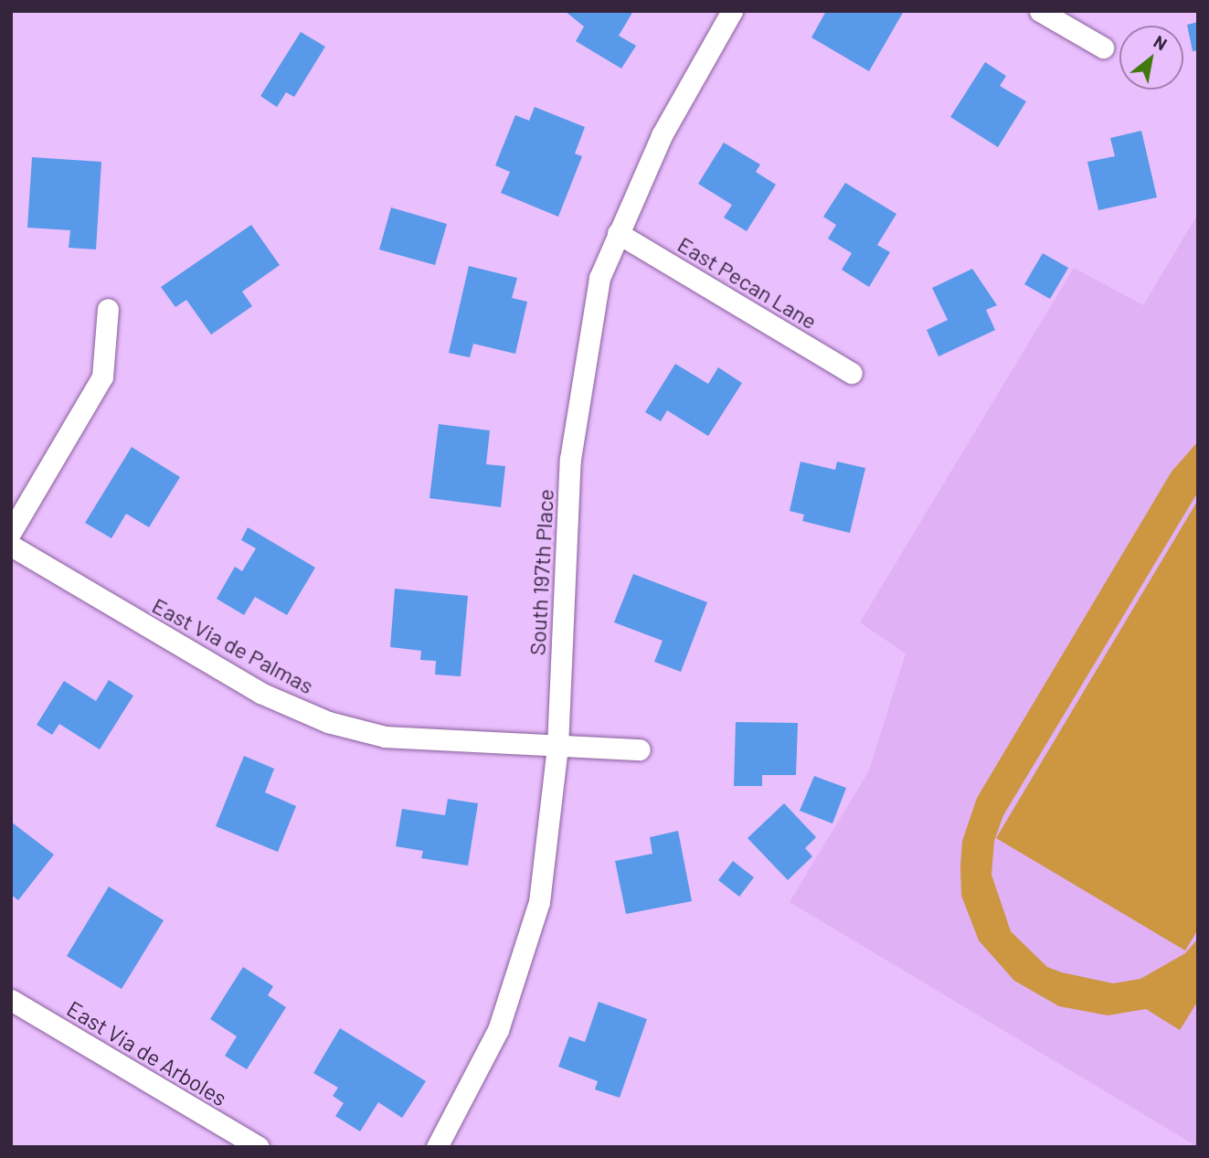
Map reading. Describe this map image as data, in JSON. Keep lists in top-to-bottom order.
{
  "streets": {
    "street": [
      "East Pecan Lane",
      "South 197th Place",
      "East Via de Palmas",
      "East Via de Arboles"
    ]
  },
  "crossings": [
    ["East Pecan Lane", "South 197th Place"],
    ["South 197th Place", "East Via de Palmas"]
  ],
  "north": "top right"
}
